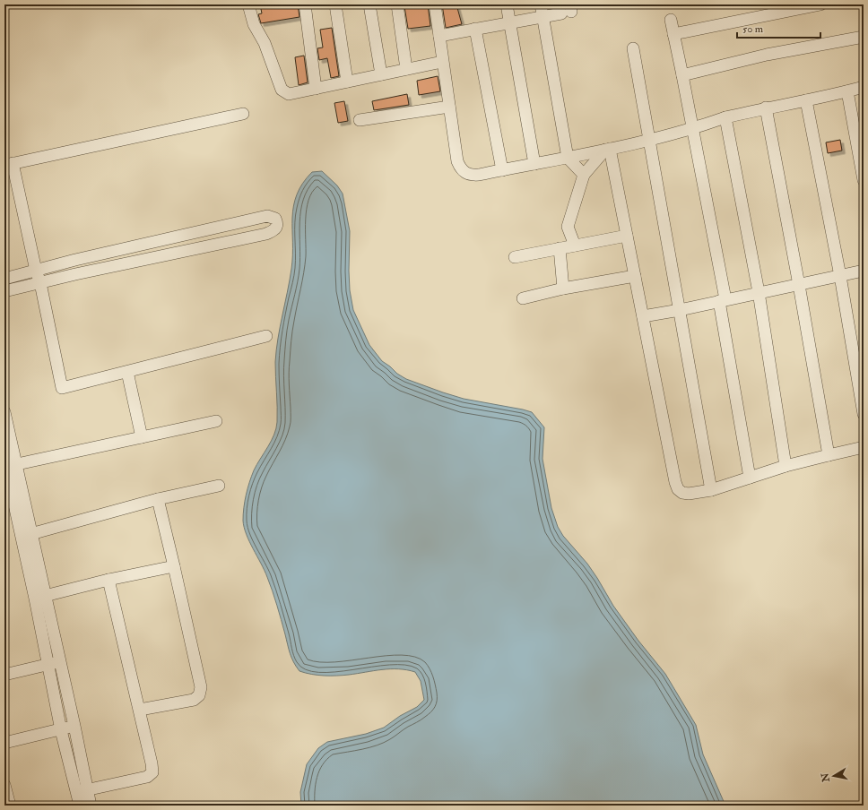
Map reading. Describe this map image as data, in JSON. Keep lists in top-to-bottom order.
{
  "scale_bar": "50 m",
  "north": "left"
}
